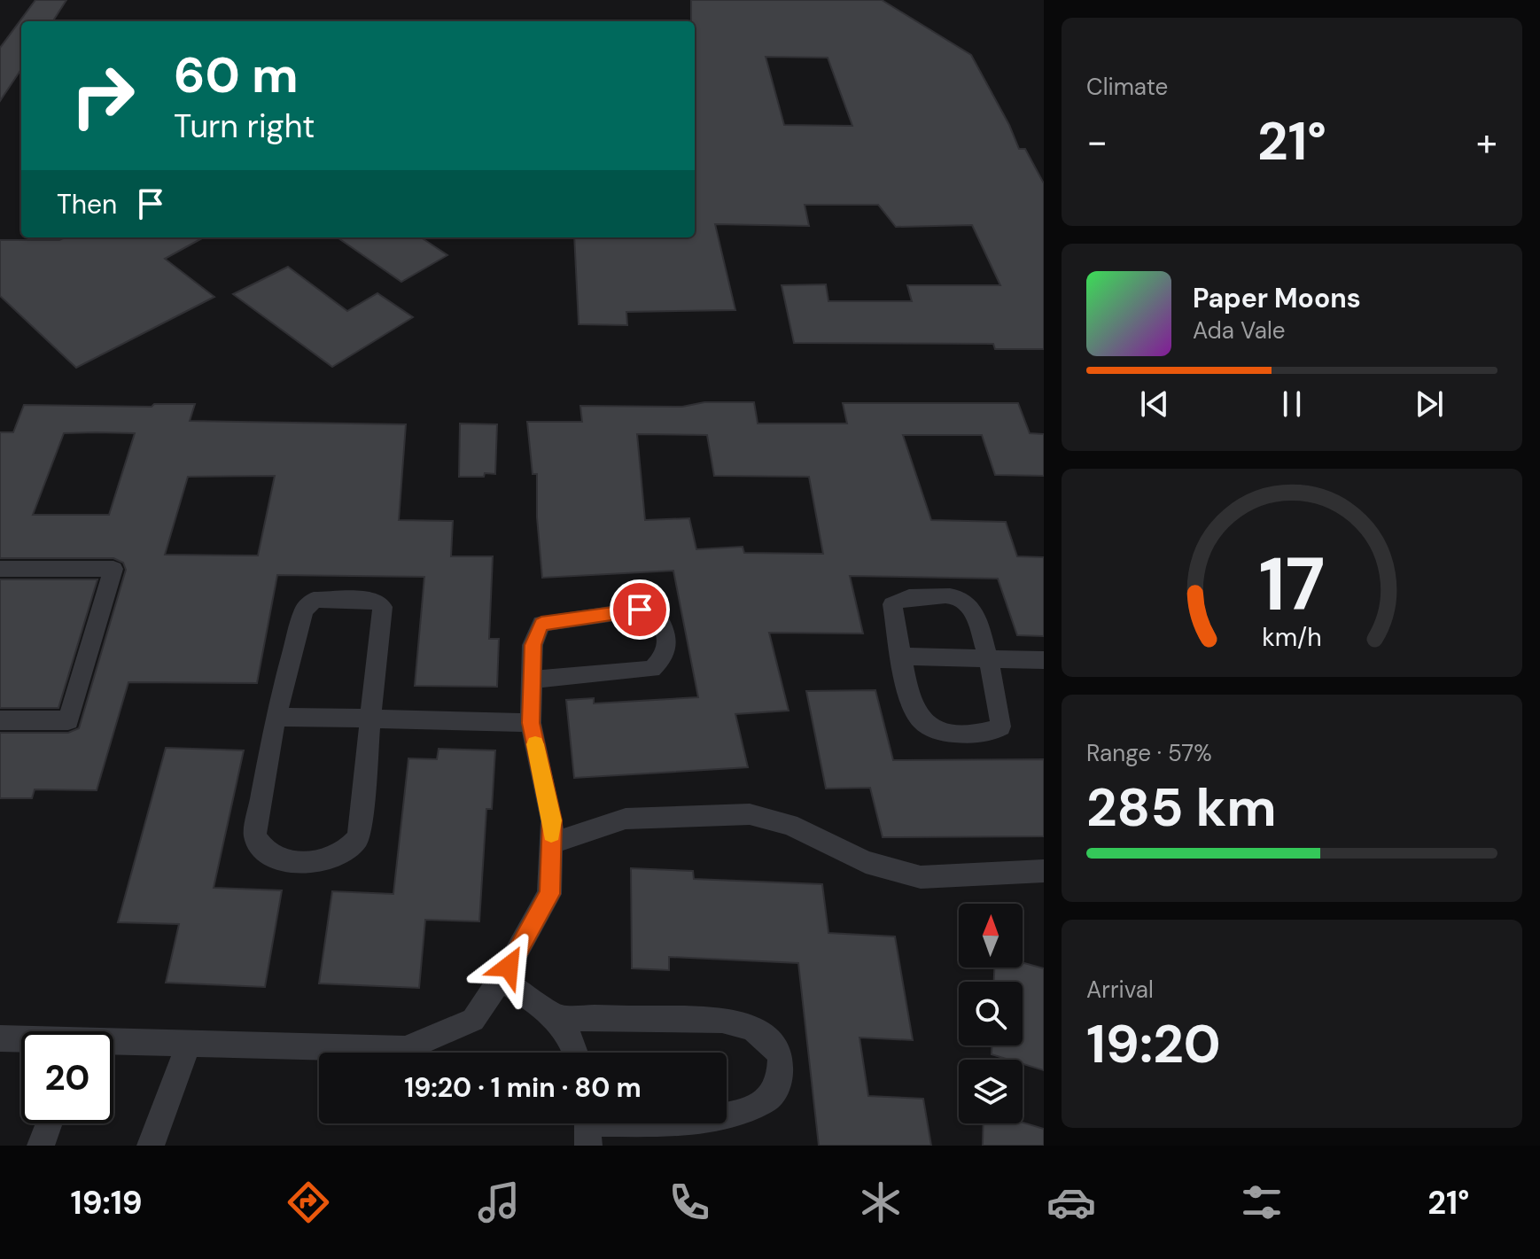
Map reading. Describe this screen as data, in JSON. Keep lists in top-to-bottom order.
{
  "north": "top",
  "page": {
    "tile": [
      "Climate",
      ["Range · 57%", "285 km"],
      ["Arrival", "19:20"]
    ],
    "turn": ["60 m", "Turn right"],
    "heat": ["−", "21°", "+"],
    "then": "Then",
    "song": ["Paper Moons", "Ada Vale"],
    "limit": "20",
    "trip": "19:20 · 1 min · 80 m",
    "tabs": ["19:19", "21°"],
    "gauge": ["17", "km/h"]
  }
}
